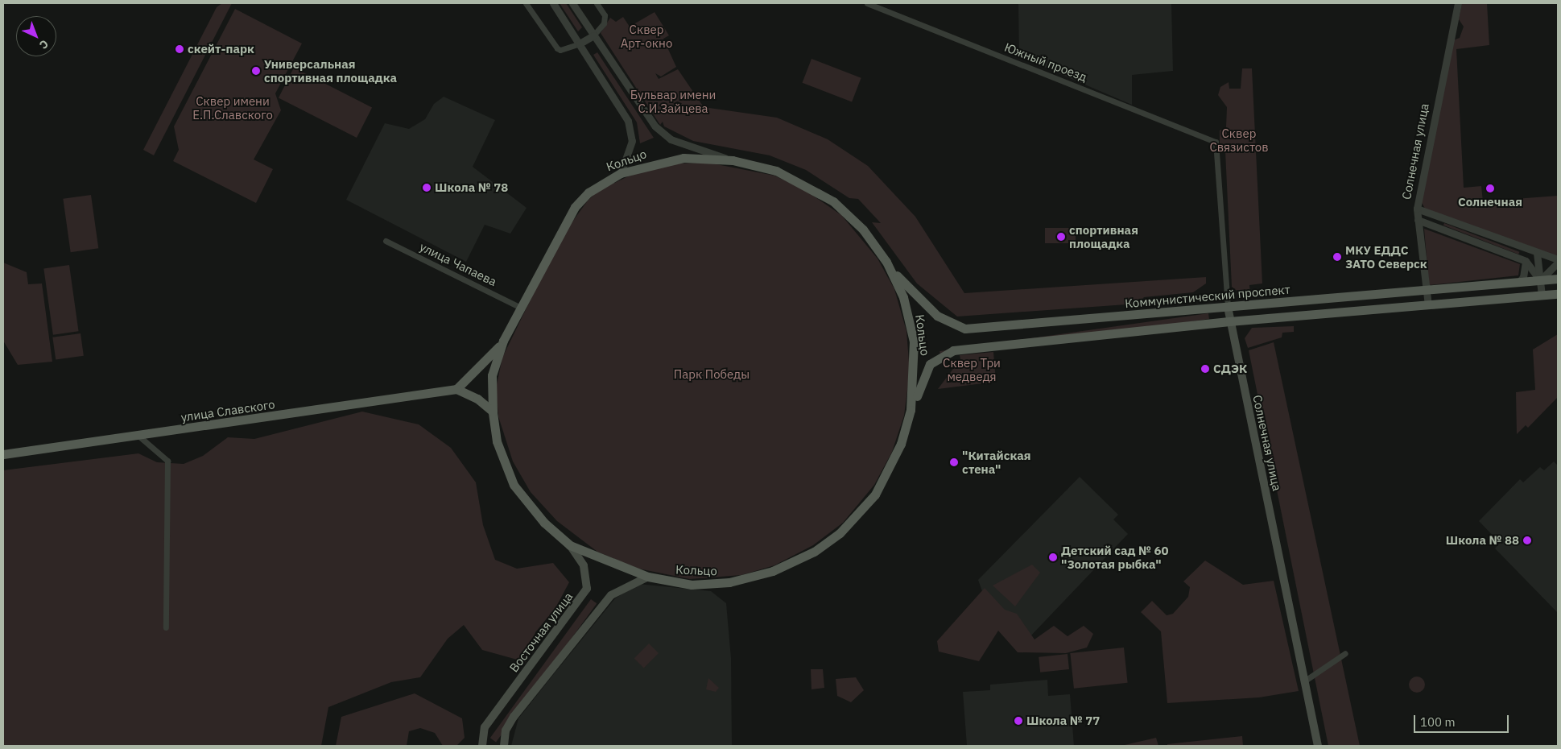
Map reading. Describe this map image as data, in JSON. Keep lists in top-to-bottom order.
{
  "streets": {
    "main road": [
      "Солнечная улица",
      "Кольцо",
      "Коммунистический проспект",
      "улица Славского",
      "Восточная улица"
    ],
    "street": ["Южный проезд", "улица Чапаева"]
  },
  "crossings": [
    ["Южный проезд", "Солнечная улица"],
    ["Солнечная улица", "Коммунистический проспект"],
    ["Кольцо", "улица Чапаева"],
    ["Кольцо", "Коммунистический проспект"],
    ["Кольцо", "Восточная улица"]
  ],
  "parks": [
    "Сквер Арт-окно",
    "Бульвар имени С.И.Зайцева",
    "Сквер имени Е.П.Славского",
    "Сквер Связистов",
    "Сквер Три медведя",
    "Парк Победы"
  ],
  "places": [
    "скейт-парк",
    "Универсальная спортивная площадка",
    "Школа № 78",
    "Солнечная",
    "спортивная площадка",
    "МКУ ЕДДС ЗАТО Северск",
    "СДЭК",
    "\"Китайская стена\"",
    "Школа № 88",
    "Детский сад № 60 \"Золотая рыбка\"",
    "Школа № 77"
  ],
  "scale_bar": "100 m",
  "north": "bottom right"
}
